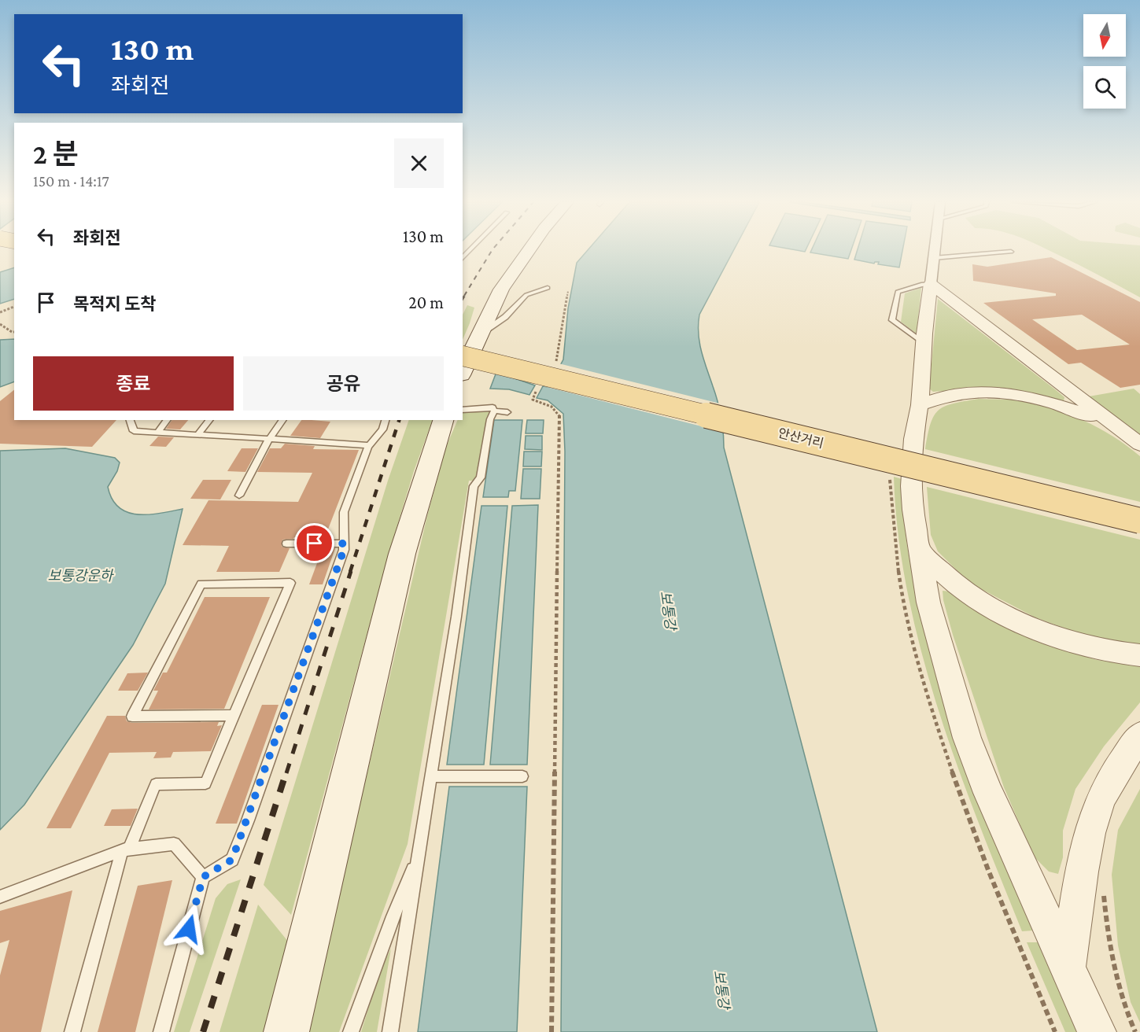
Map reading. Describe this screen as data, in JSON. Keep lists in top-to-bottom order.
{
  "streets": {
    "main road": ["안산거리"]
  },
  "water": ["보통강운하", "보통강"],
  "north": "bottom",
  "page": {
    "turn": ["130 m", "좌회전"],
    "heading": ["2 분", "150 m · 14:17"],
    "list": [
      {
        "name": "좌회전",
        "value": "130 m"
      },
      {
        "name": "목적지 도착",
        "value": "20 m"
      }
    ],
    "buttons": ["종료", "공유"]
  }
}
